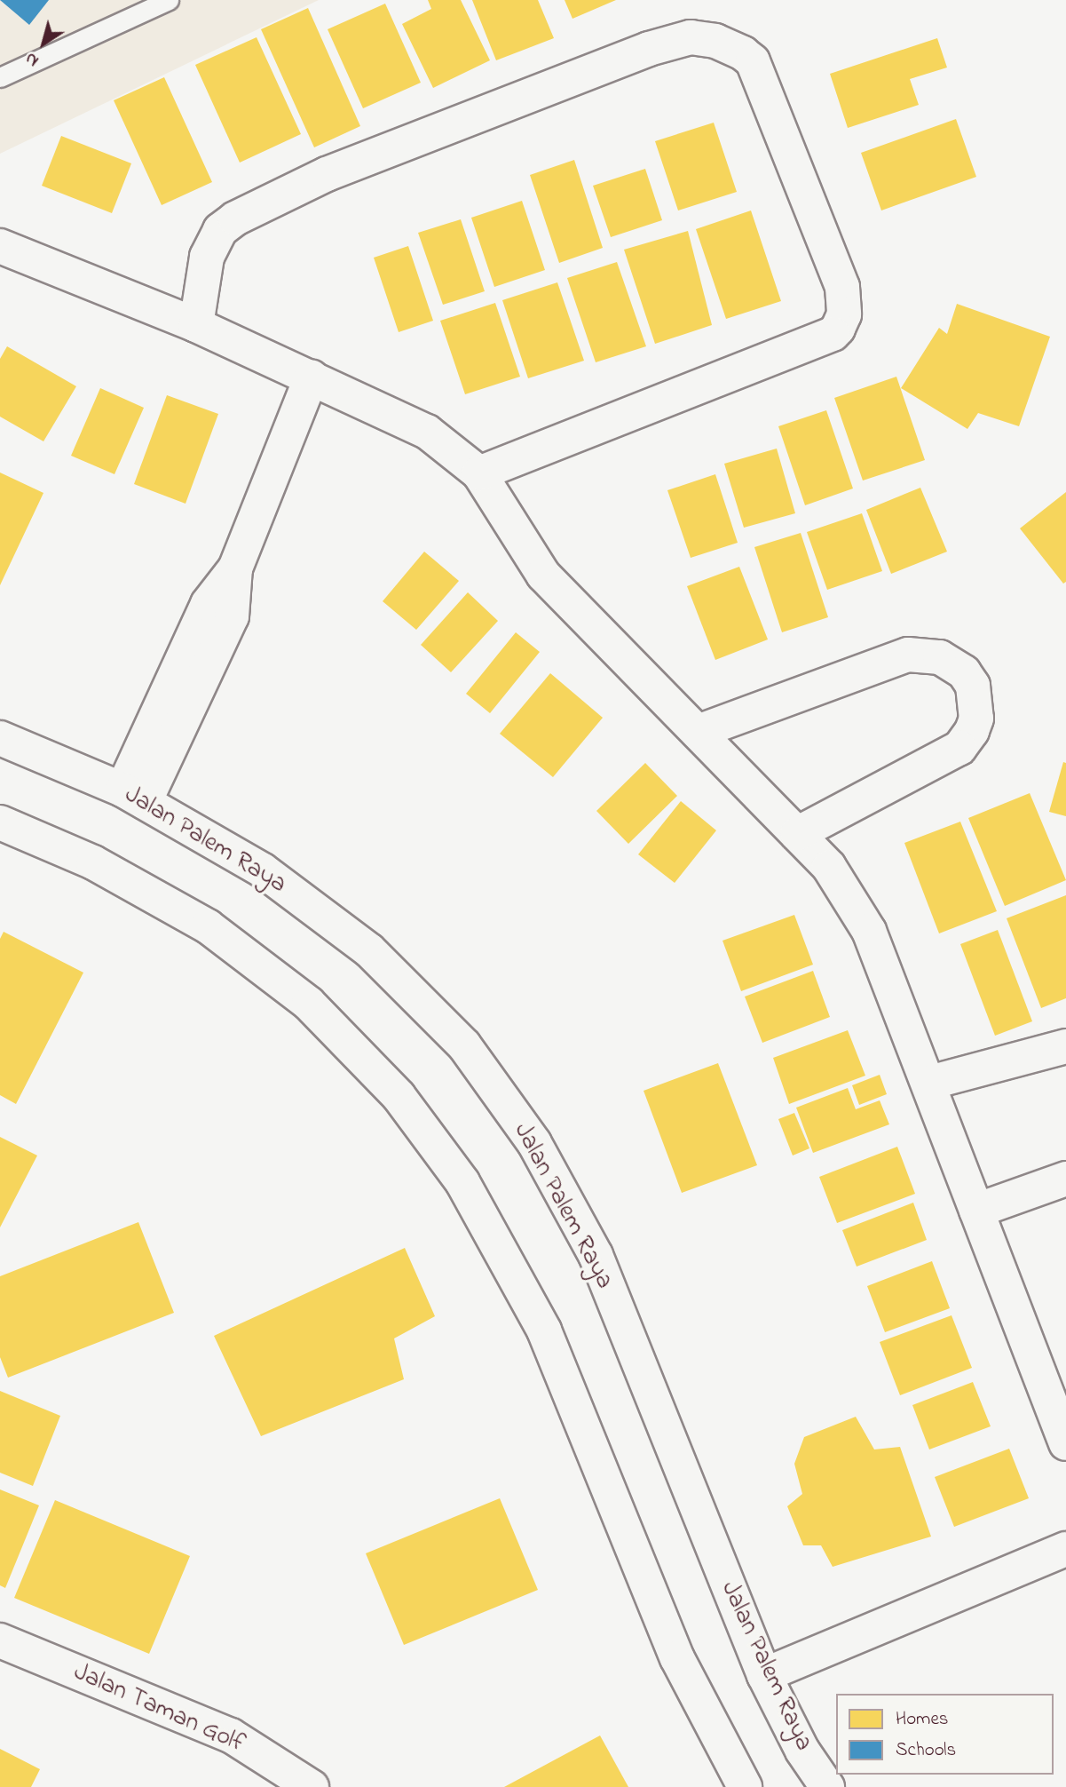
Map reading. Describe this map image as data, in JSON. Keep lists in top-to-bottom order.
{
  "streets": {
    "street": ["Jalan Palem Raya", "Jalan Taman Golf"]
  },
  "legend": ["Homes", "Schools"],
  "north": "bottom left"
}
